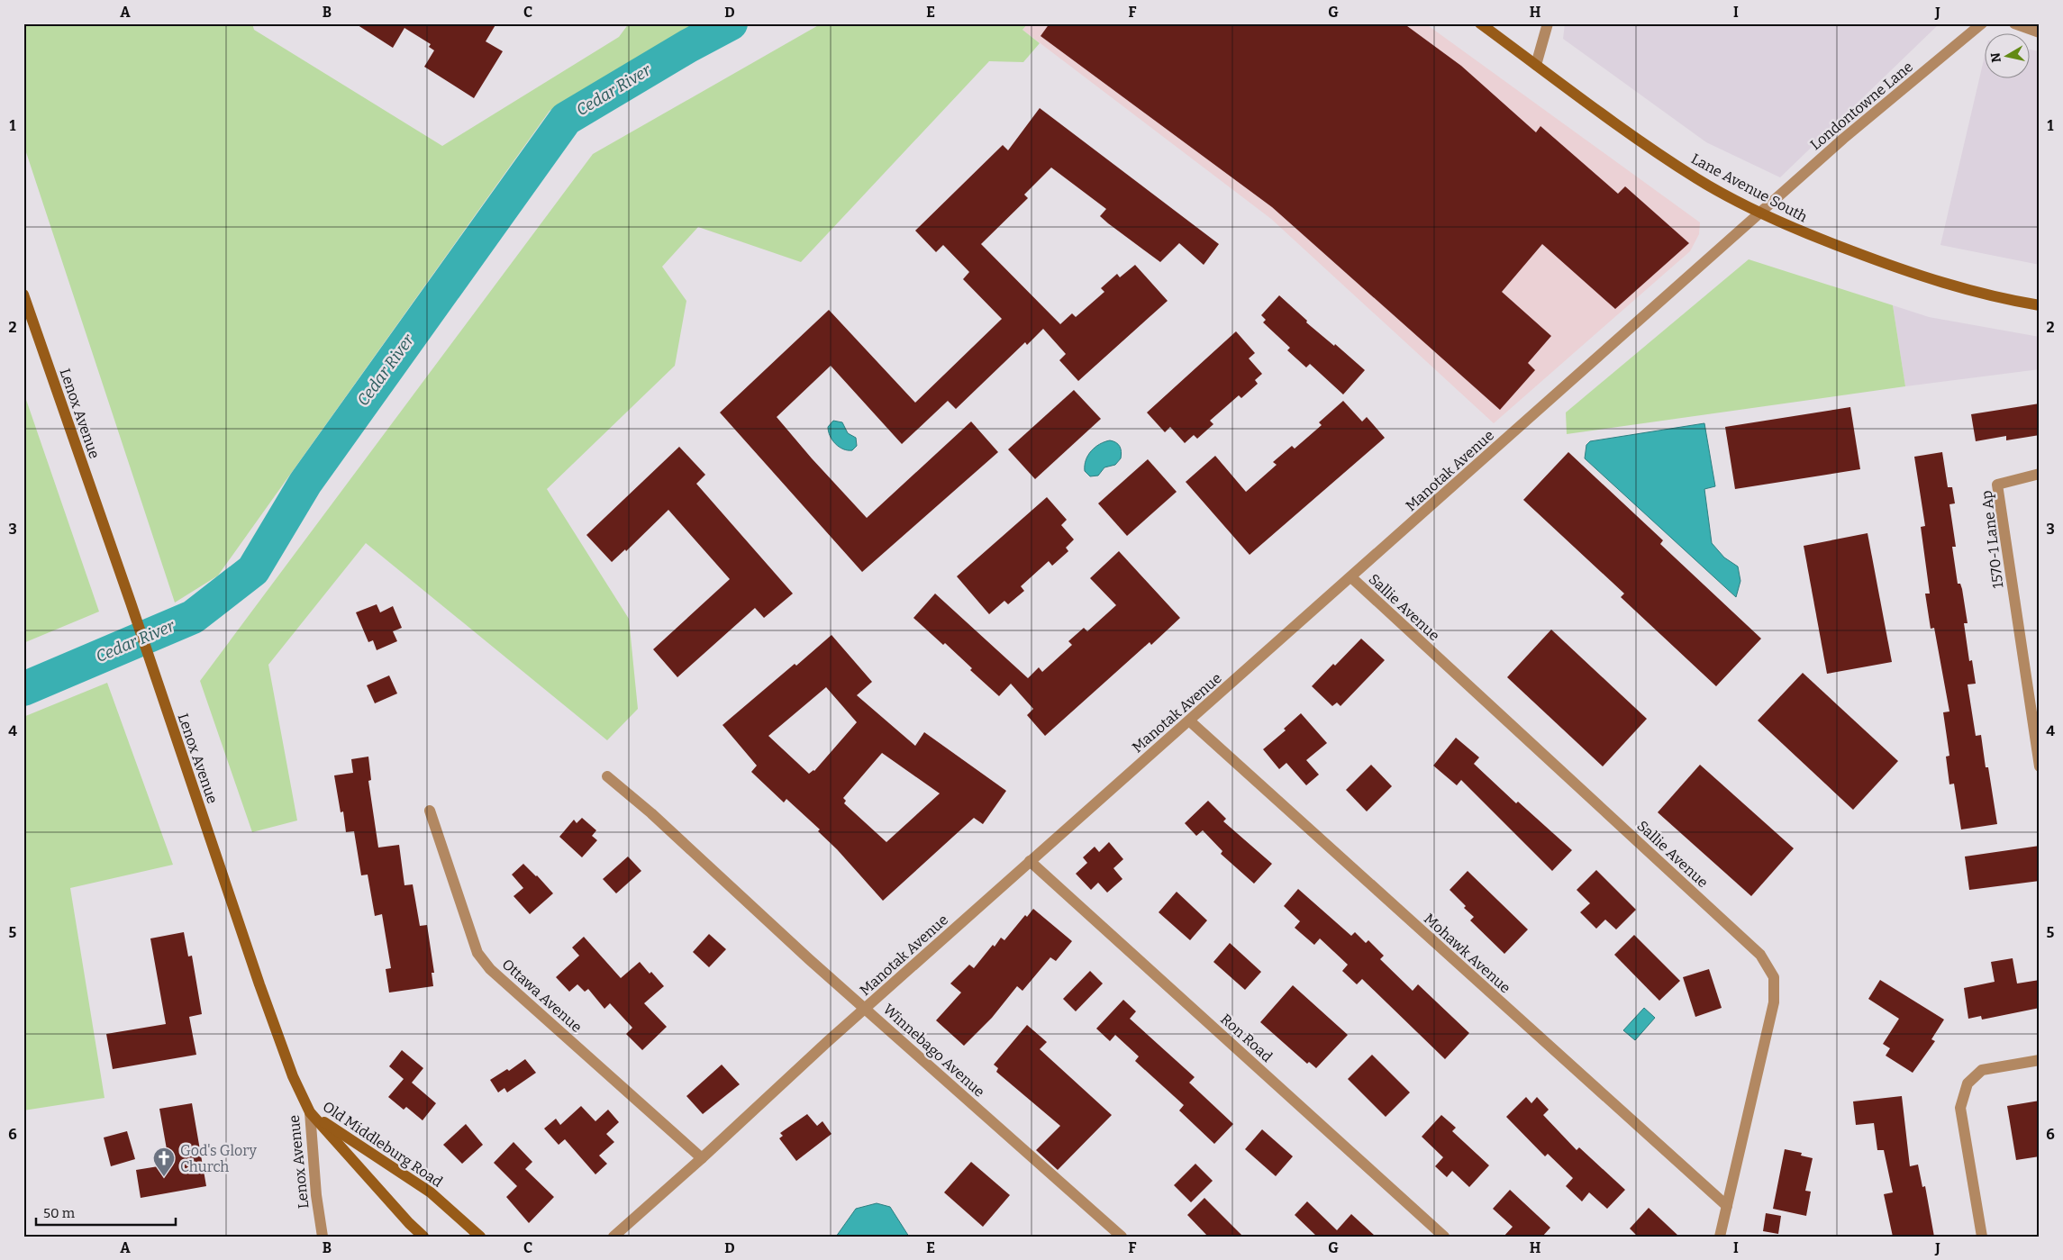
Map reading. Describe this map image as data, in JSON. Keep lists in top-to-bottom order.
{
  "streets": {
    "main road": ["Lane Avenue South", "Lenox Avenue", "Old Middleburg Road"],
    "street": [
      "Londontowne Lane",
      "Manotak Avenue",
      "1570-1 Lane Ap",
      "Sallie Avenue",
      "Mohawk Avenue",
      "Ottawa Avenue",
      "Ron Road",
      "Winnebago Avenue"
    ]
  },
  "crossings": [
    ["Londontowne Lane", "Lane Avenue South"],
    ["Londontowne Lane", "Manotak Avenue"],
    ["Lane Avenue South", "Manotak Avenue"],
    ["Lenox Avenue", "Old Middleburg Road"],
    ["Manotak Avenue", "Sallie Avenue"],
    ["Manotak Avenue", "Mohawk Avenue"],
    ["Manotak Avenue", "Ottawa Avenue"],
    ["Manotak Avenue", "Ron Road"],
    ["Manotak Avenue", "Winnebago Avenue"],
    ["Sallie Avenue", "Mohawk Avenue"]
  ],
  "water": ["Cedar River"],
  "places": {
    "church": ["God's Glory Church"]
  },
  "scale_bar": "50 m",
  "north": "left",
  "grid": {
    "columns": [
      "A",
      "B",
      "C",
      "D",
      "E",
      "F",
      "G",
      "H",
      "I",
      "J"
    ],
    "rows": [
      "1",
      "2",
      "3",
      "4",
      "5",
      "6"
    ]
  }
}
